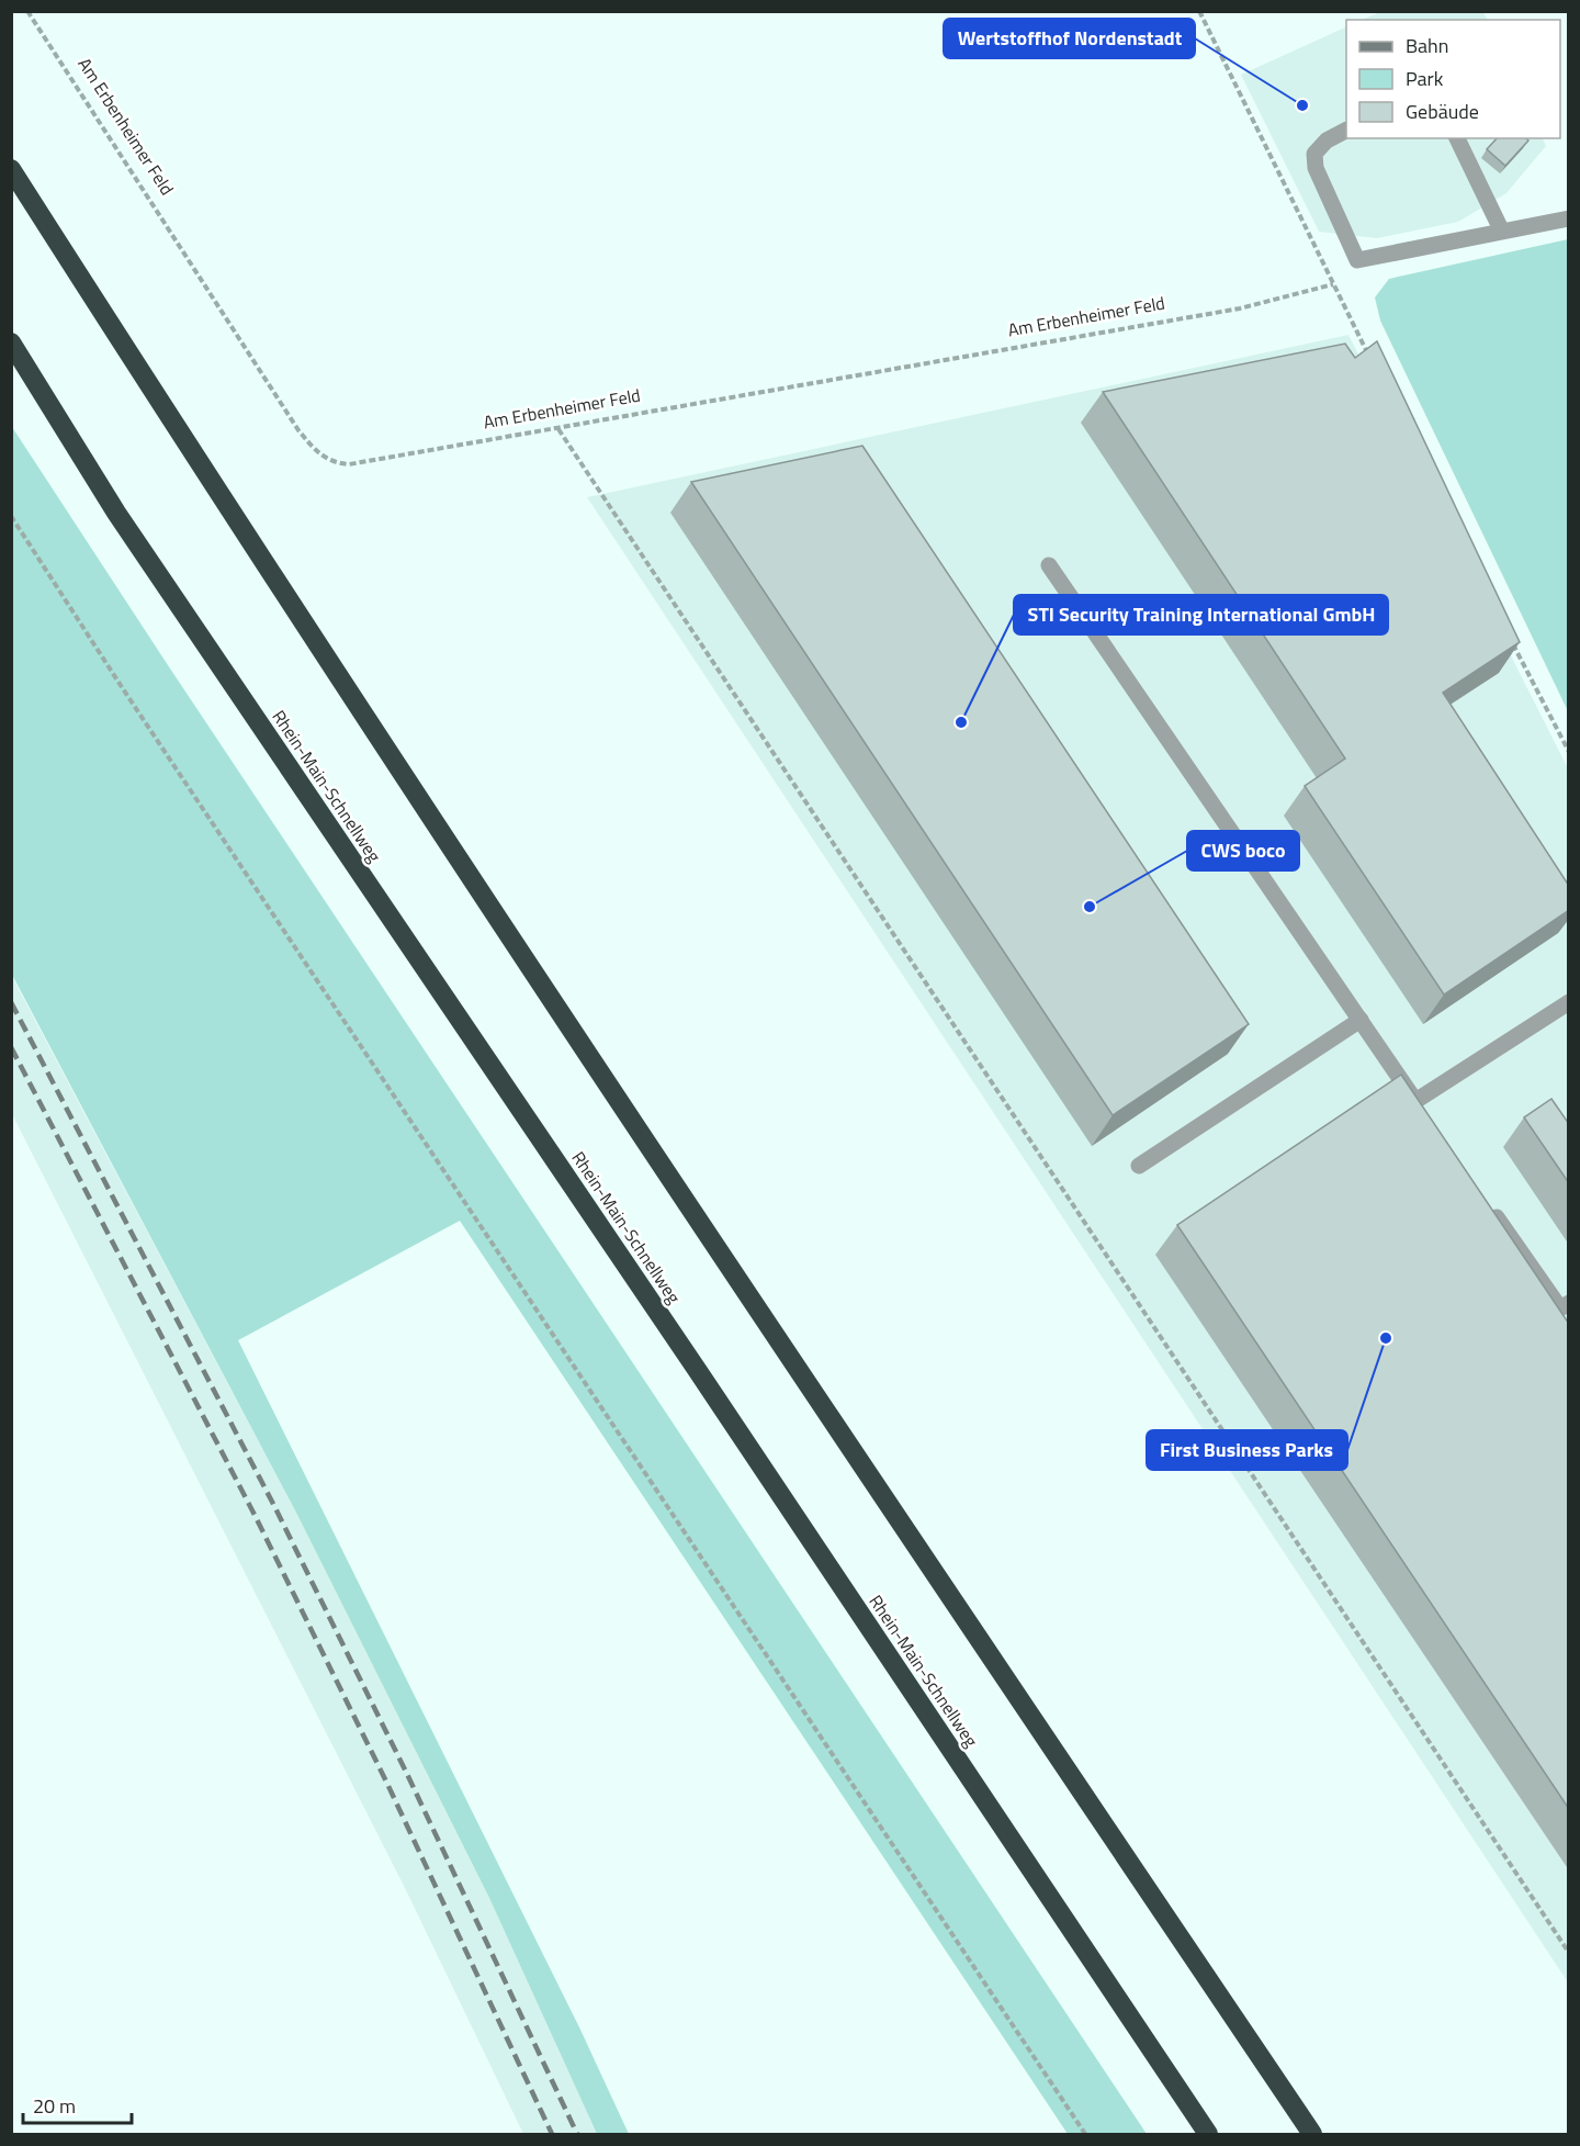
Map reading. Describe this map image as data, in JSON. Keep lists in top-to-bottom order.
{
  "streets": {
    "highway": ["Rhein-Main-Schnellweg"],
    "path": ["Am Erbenheimer Feld"]
  },
  "places": [
    "Wertstoffhof Nordenstadt",
    "STI Security Training International GmbH",
    "CWS boco",
    "First Business Parks"
  ],
  "legend": ["Bahn", "Park", "Gebäude"],
  "scale_bar": "20 m"
}
